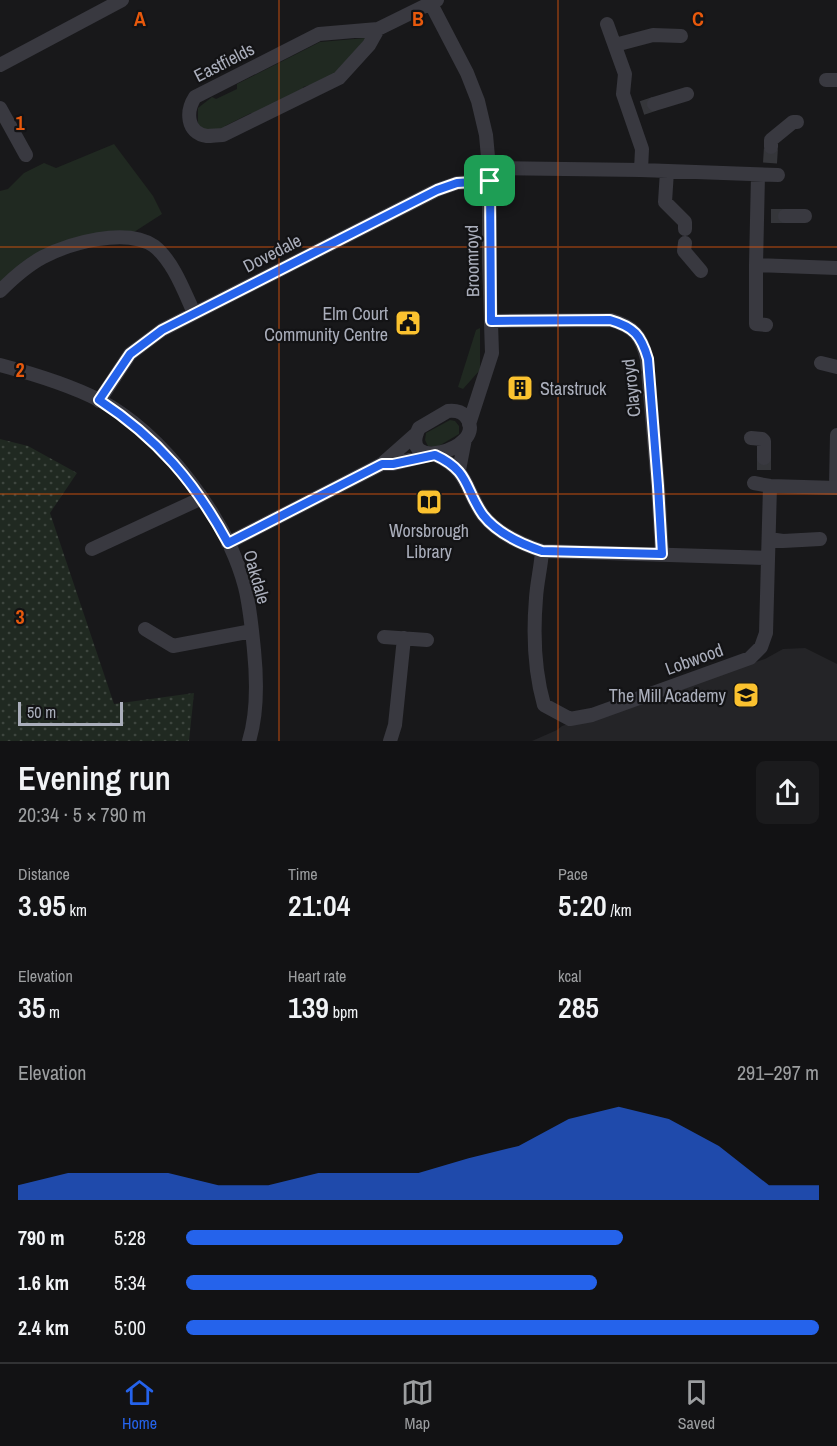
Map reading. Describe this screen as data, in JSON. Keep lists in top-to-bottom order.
{
  "streets": {
    "street": [
      "Eastfields",
      "Dovedale",
      "Broomroyd",
      "Clayroyd",
      "Oakdale",
      "Lobwood"
    ]
  },
  "crossings": [
    ["Eastfields", "Broomroyd"],
    ["Dovedale", "Broomroyd"],
    ["Dovedale", "Oakdale"],
    ["Broomroyd", "Clayroyd"]
  ],
  "places": {
    "public building": ["Elm Court Community Centre"],
    "building": ["Starstruck"],
    "library": ["Worsbrough Library"],
    "school or university": ["The Mill Academy"]
  },
  "scale_bar": "50 m",
  "page": {
    "scale": "50 m",
    "heading": ["Evening run", "20:34 · 5 × 790 m"],
    "stats": [
      ["Distance", "3.95 km"],
      ["Time", "21:04"],
      ["Pace", "5:20 /km"],
      ["Elevation", "35 m"],
      ["Heart rate", "139 bpm"],
      ["kcal", "285"]
    ],
    "chart": ["Elevation", "291–297 m"],
    "list": [
      {
        "name": "790 m",
        "note": "5:28"
      },
      {
        "name": "1.6 km",
        "note": "5:34"
      },
      {
        "name": "2.4 km",
        "note": "5:00"
      }
    ],
    "tabs": ["Home", "Map", "Saved"]
  },
  "grid": {
    "columns": ["A", "B", "C"],
    "rows": ["1", "2", "3"]
  }
}
